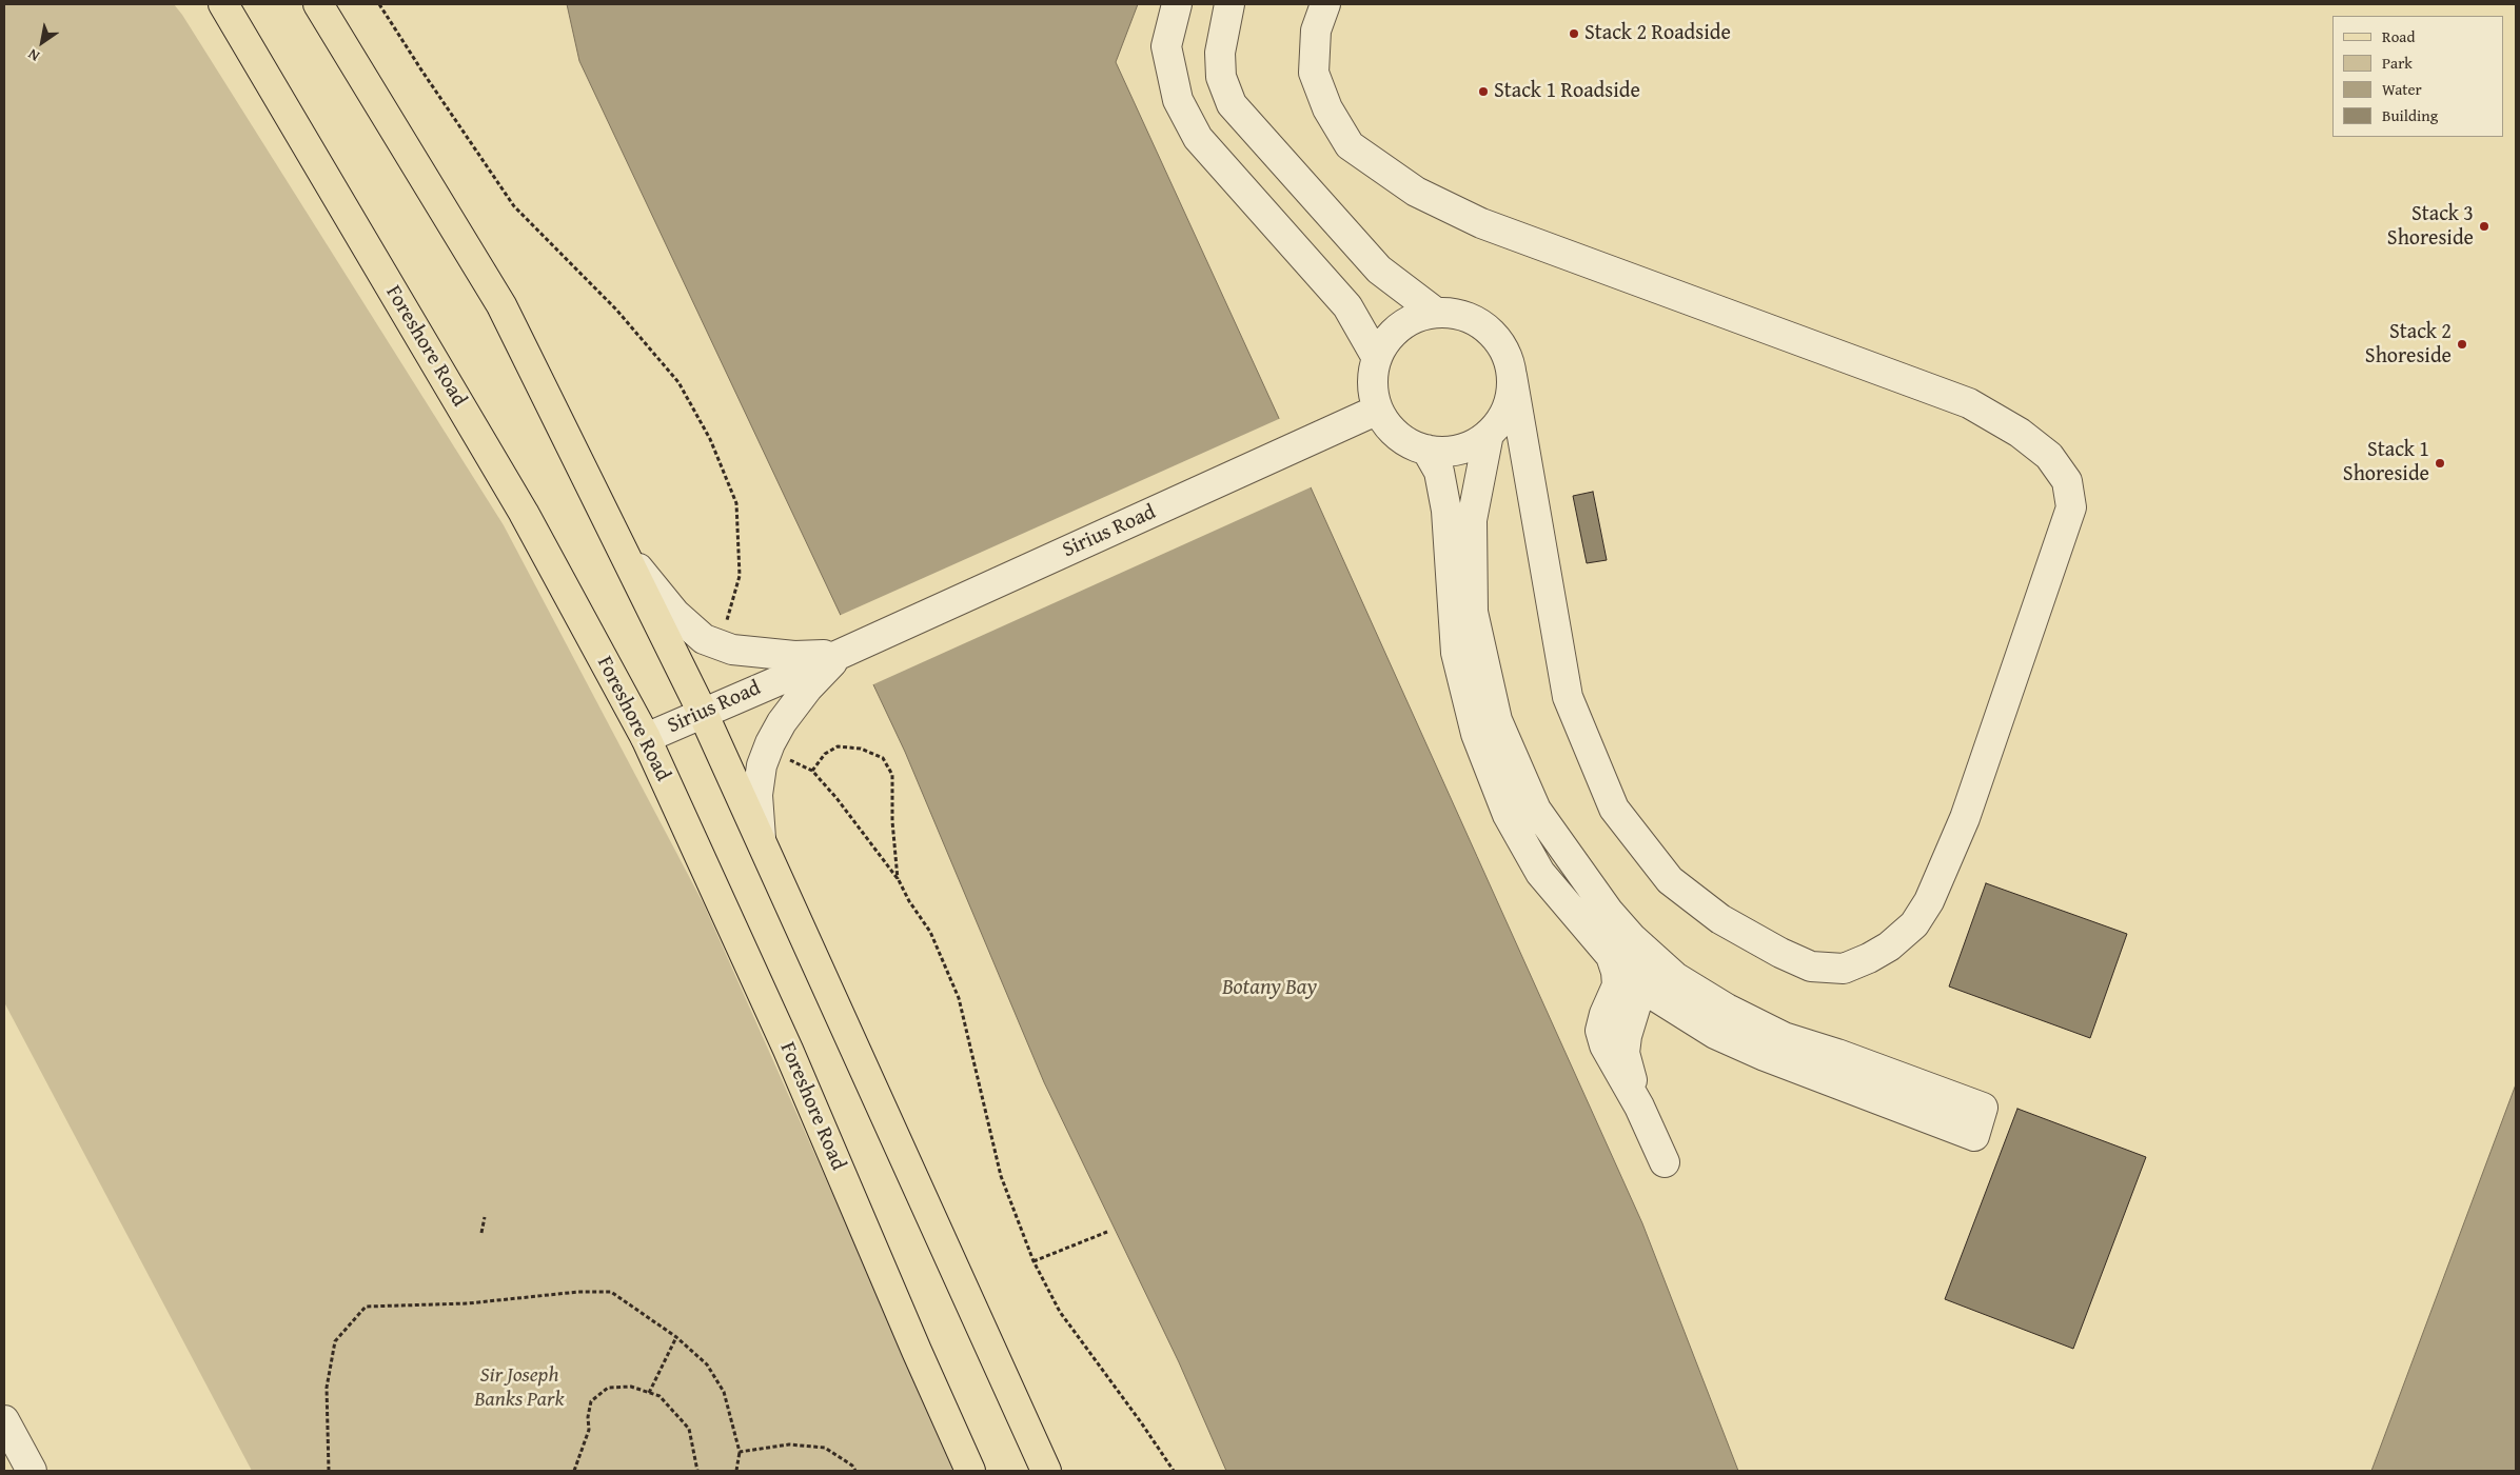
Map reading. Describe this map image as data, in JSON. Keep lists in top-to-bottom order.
{
  "streets": {
    "main road": ["Foreshore Road"],
    "street": ["Sirius Road"]
  },
  "crossings": [
    ["Foreshore Road", "Sirius Road"]
  ],
  "water": ["Botany Bay"],
  "parks": ["Sir Joseph Banks Park"],
  "places": [
    "Stack 2 Roadside",
    "Stack 1 Roadside",
    "Stack 3 Shoreside",
    "Stack 2 Shoreside",
    "Stack 1 Shoreside"
  ],
  "legend": [
    "Road",
    "Park",
    "Water",
    "Building"
  ],
  "north": "bottom left"
}
